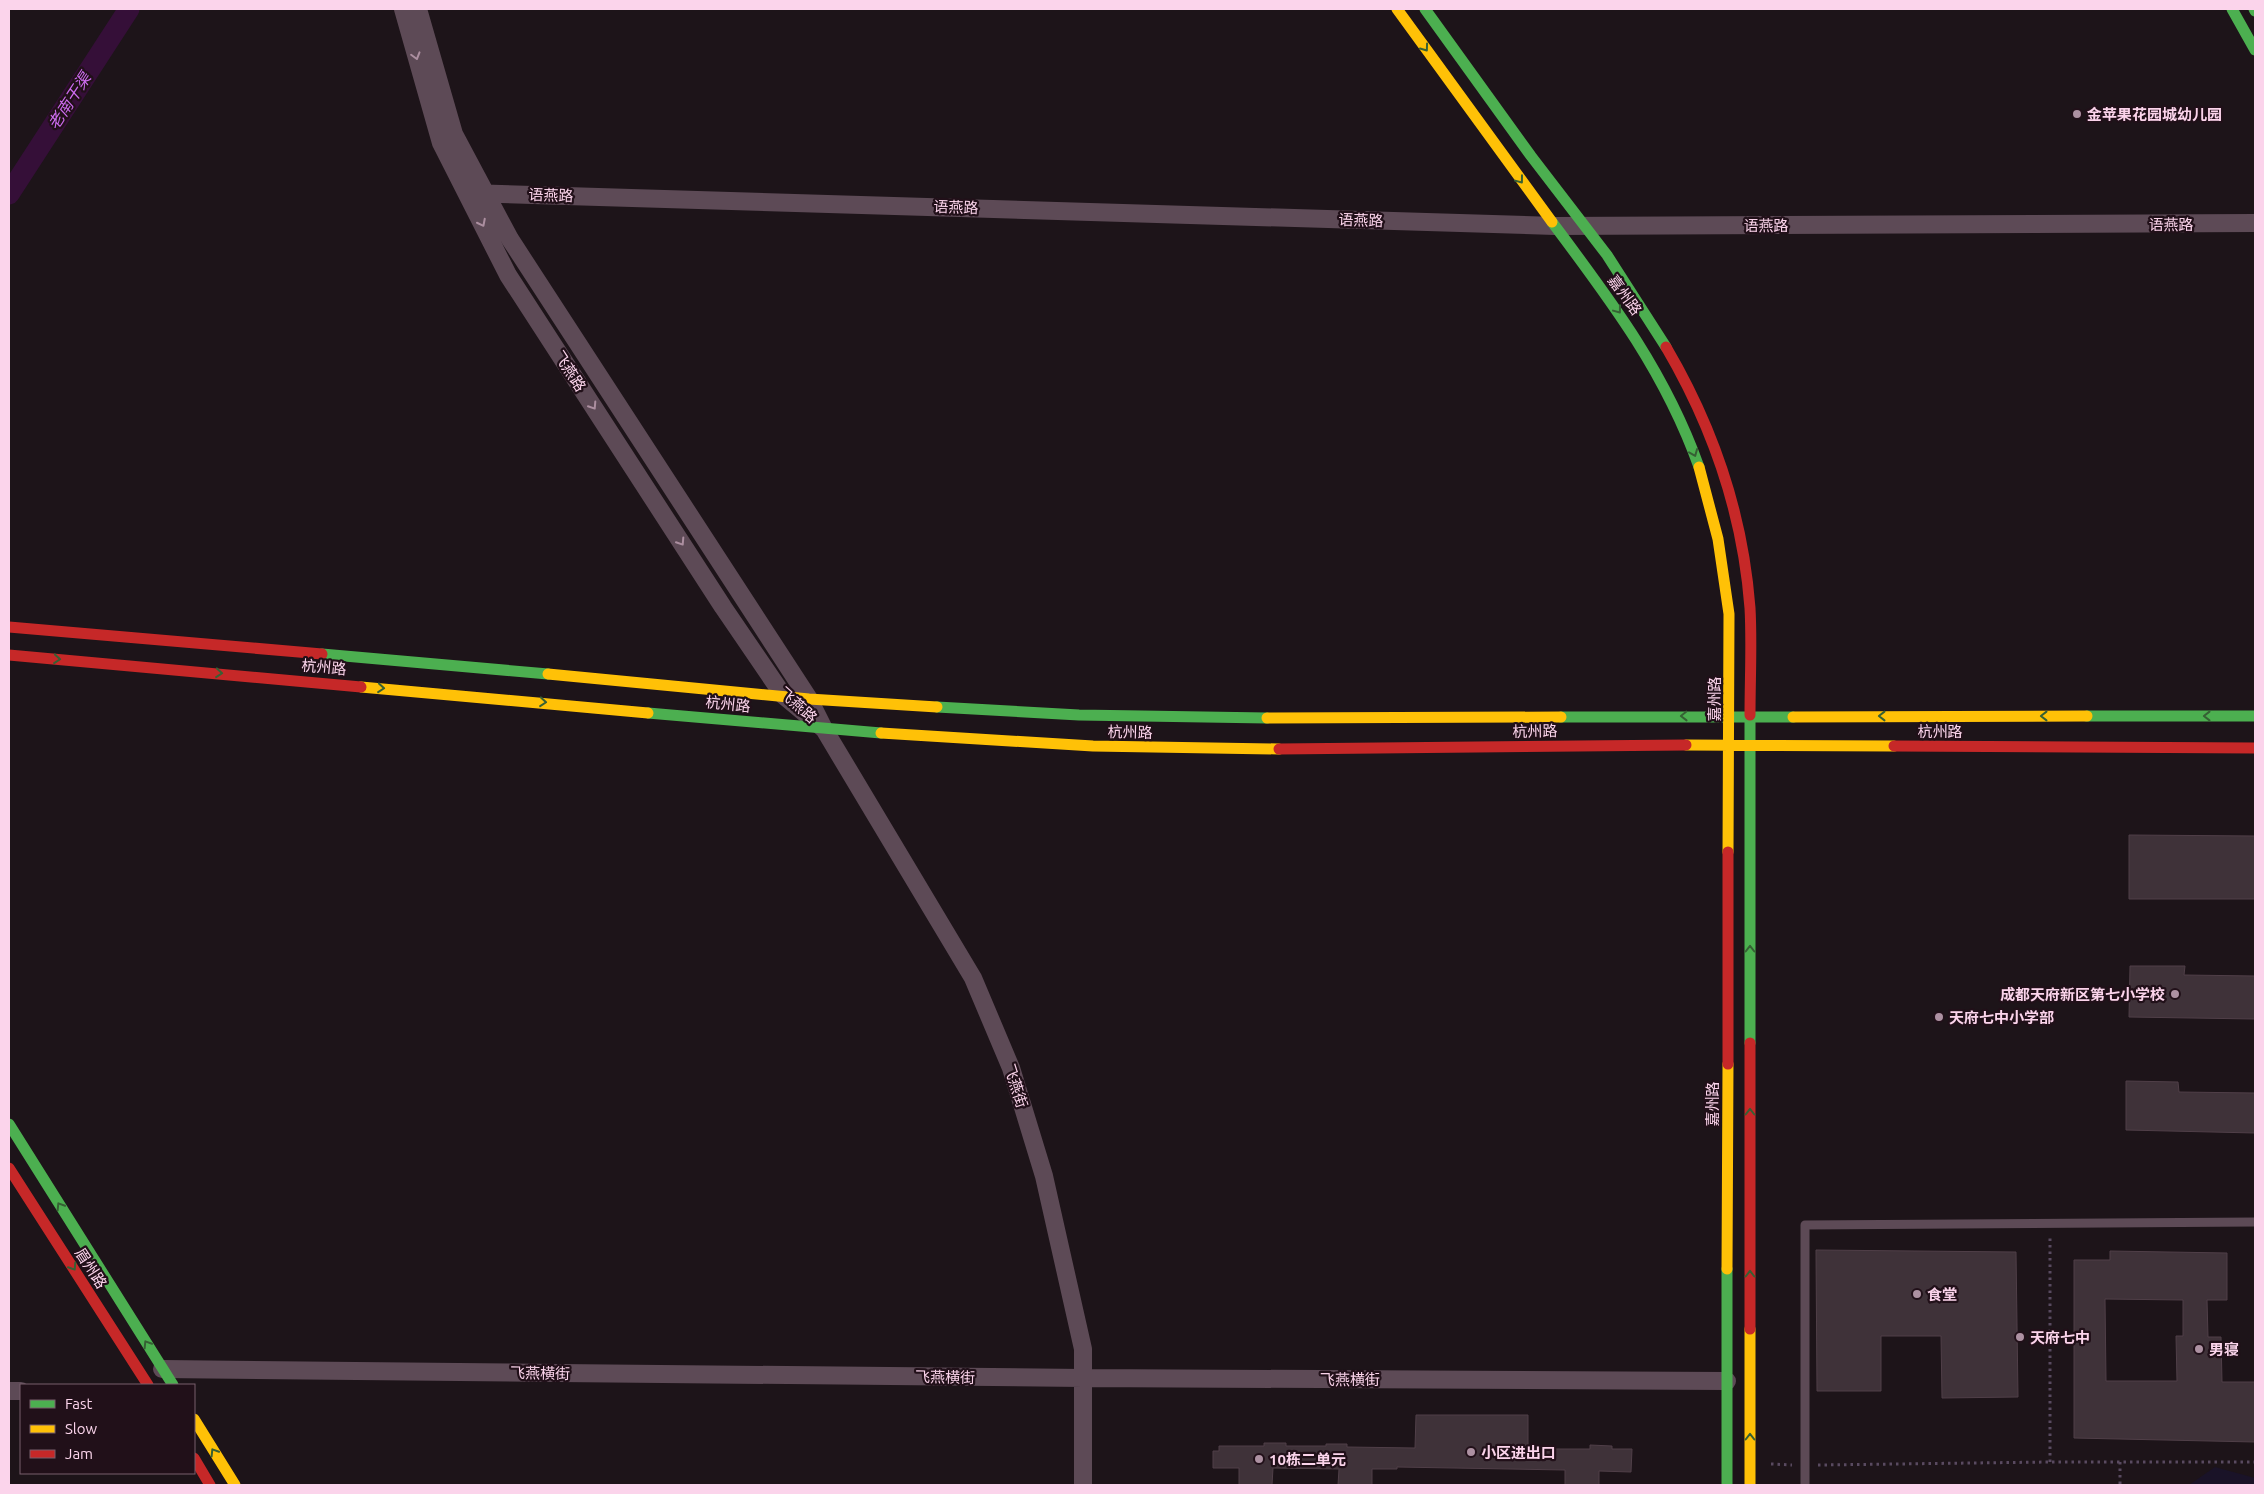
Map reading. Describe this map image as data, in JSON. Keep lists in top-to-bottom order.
{
  "streets": {
    "main road": ["嘉州路", "杭州路", "眉州路"],
    "street": [
      "语燕路",
      "飞燕路",
      "飞燕街",
      "飞燕横街"
    ]
  },
  "crossings": [
    ["语燕路", "嘉州路"],
    ["语燕路", "飞燕路"],
    ["嘉州路", "杭州路"],
    ["嘉州路", "飞燕横街"],
    ["飞燕路", "杭州路"],
    ["飞燕路", "飞燕街"],
    ["杭州路", "飞燕街"],
    ["飞燕街", "飞燕横街"]
  ],
  "water": ["老南干渠"],
  "places": [
    "金苹果花园城幼儿园",
    "成都天府新区第七小学校",
    "天府七中小学部",
    "食堂",
    "天府七中",
    "男寝",
    "小区进出口",
    "10栋二单元"
  ],
  "legend": ["Fast", "Slow", "Jam"]
}
